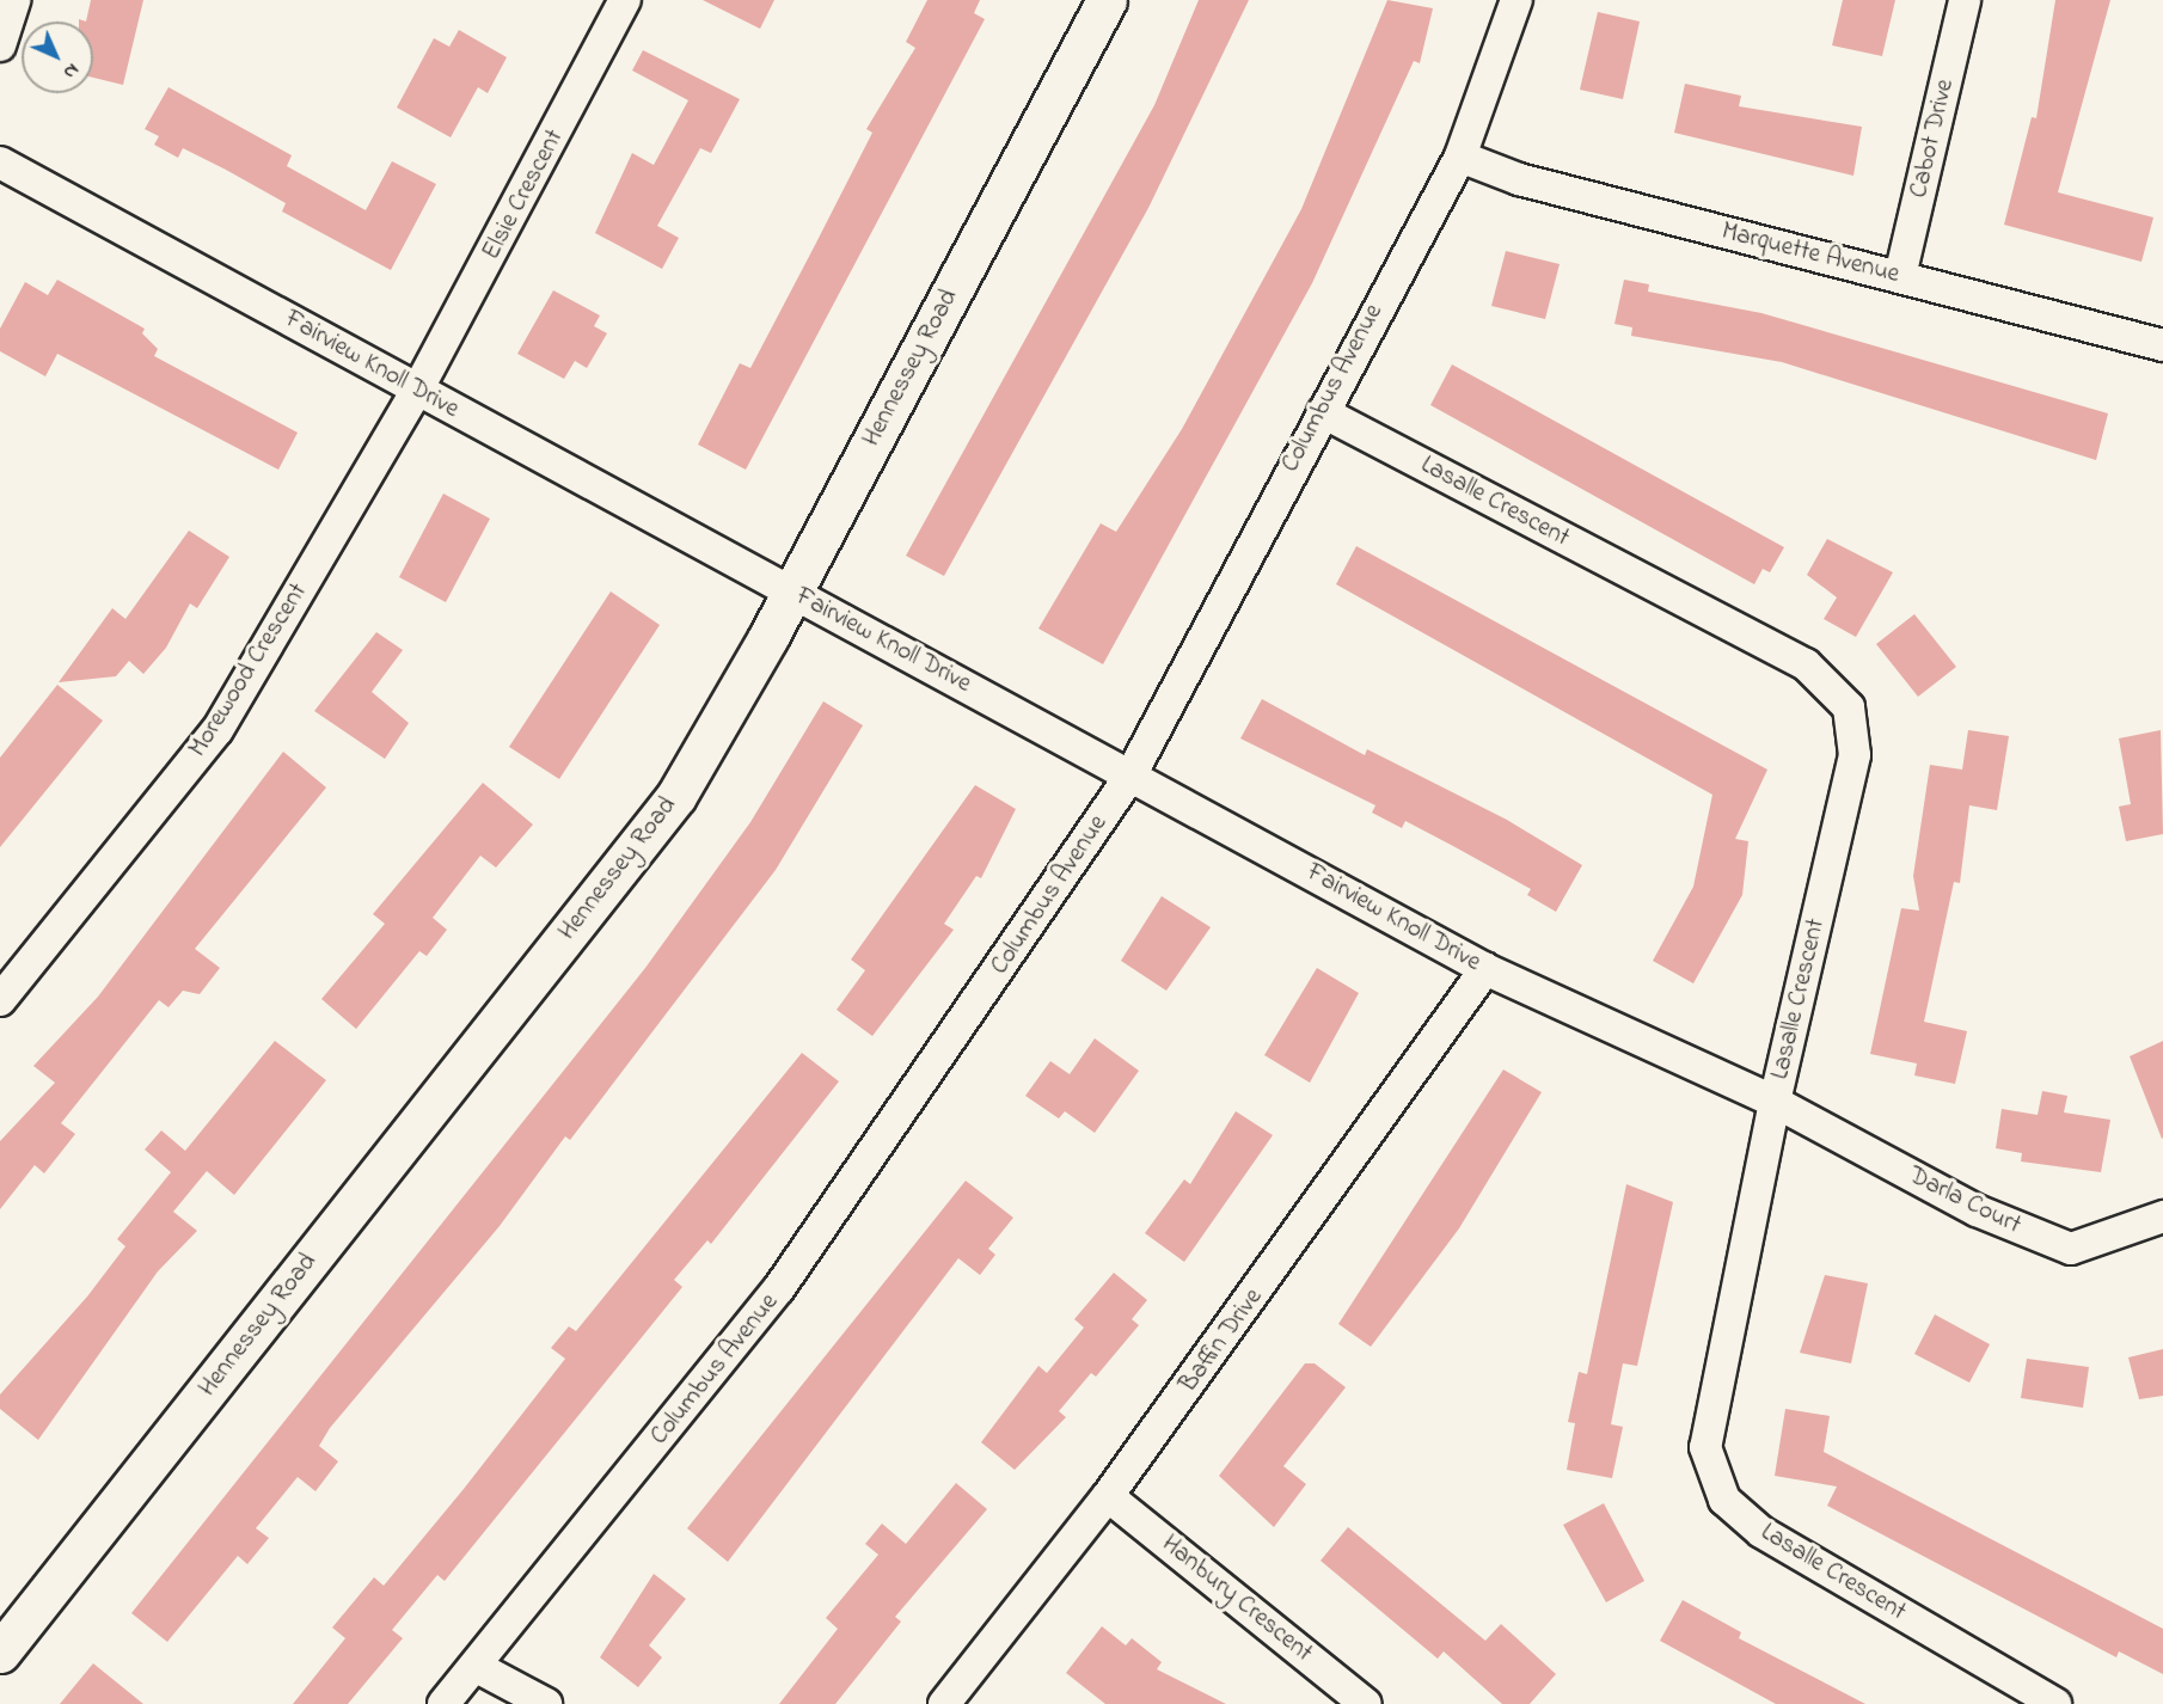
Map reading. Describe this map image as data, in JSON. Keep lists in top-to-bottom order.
{
  "streets": {
    "street": [
      "Cabot Drive",
      "Elsie Crescent",
      "Marquette Avenue",
      "Fairview Knoll Drive",
      "Hennessey Road",
      "Columbus Avenue",
      "Lasalle Crescent",
      "Morewood Crescent",
      "Darla Court",
      "Baffin Drive",
      "Hanbury Crescent"
    ]
  },
  "crossings": [
    ["Cabot Drive", "Marquette Avenue"],
    ["Elsie Crescent", "Fairview Knoll Drive"],
    ["Elsie Crescent", "Morewood Crescent"],
    ["Marquette Avenue", "Columbus Avenue"],
    ["Fairview Knoll Drive", "Hennessey Road"],
    ["Fairview Knoll Drive", "Columbus Avenue"],
    ["Fairview Knoll Drive", "Lasalle Crescent"],
    ["Fairview Knoll Drive", "Morewood Crescent"],
    ["Fairview Knoll Drive", "Darla Court"],
    ["Fairview Knoll Drive", "Baffin Drive"],
    ["Columbus Avenue", "Lasalle Crescent"],
    ["Lasalle Crescent", "Darla Court"],
    ["Baffin Drive", "Hanbury Crescent"]
  ],
  "north": "bottom right"
}
